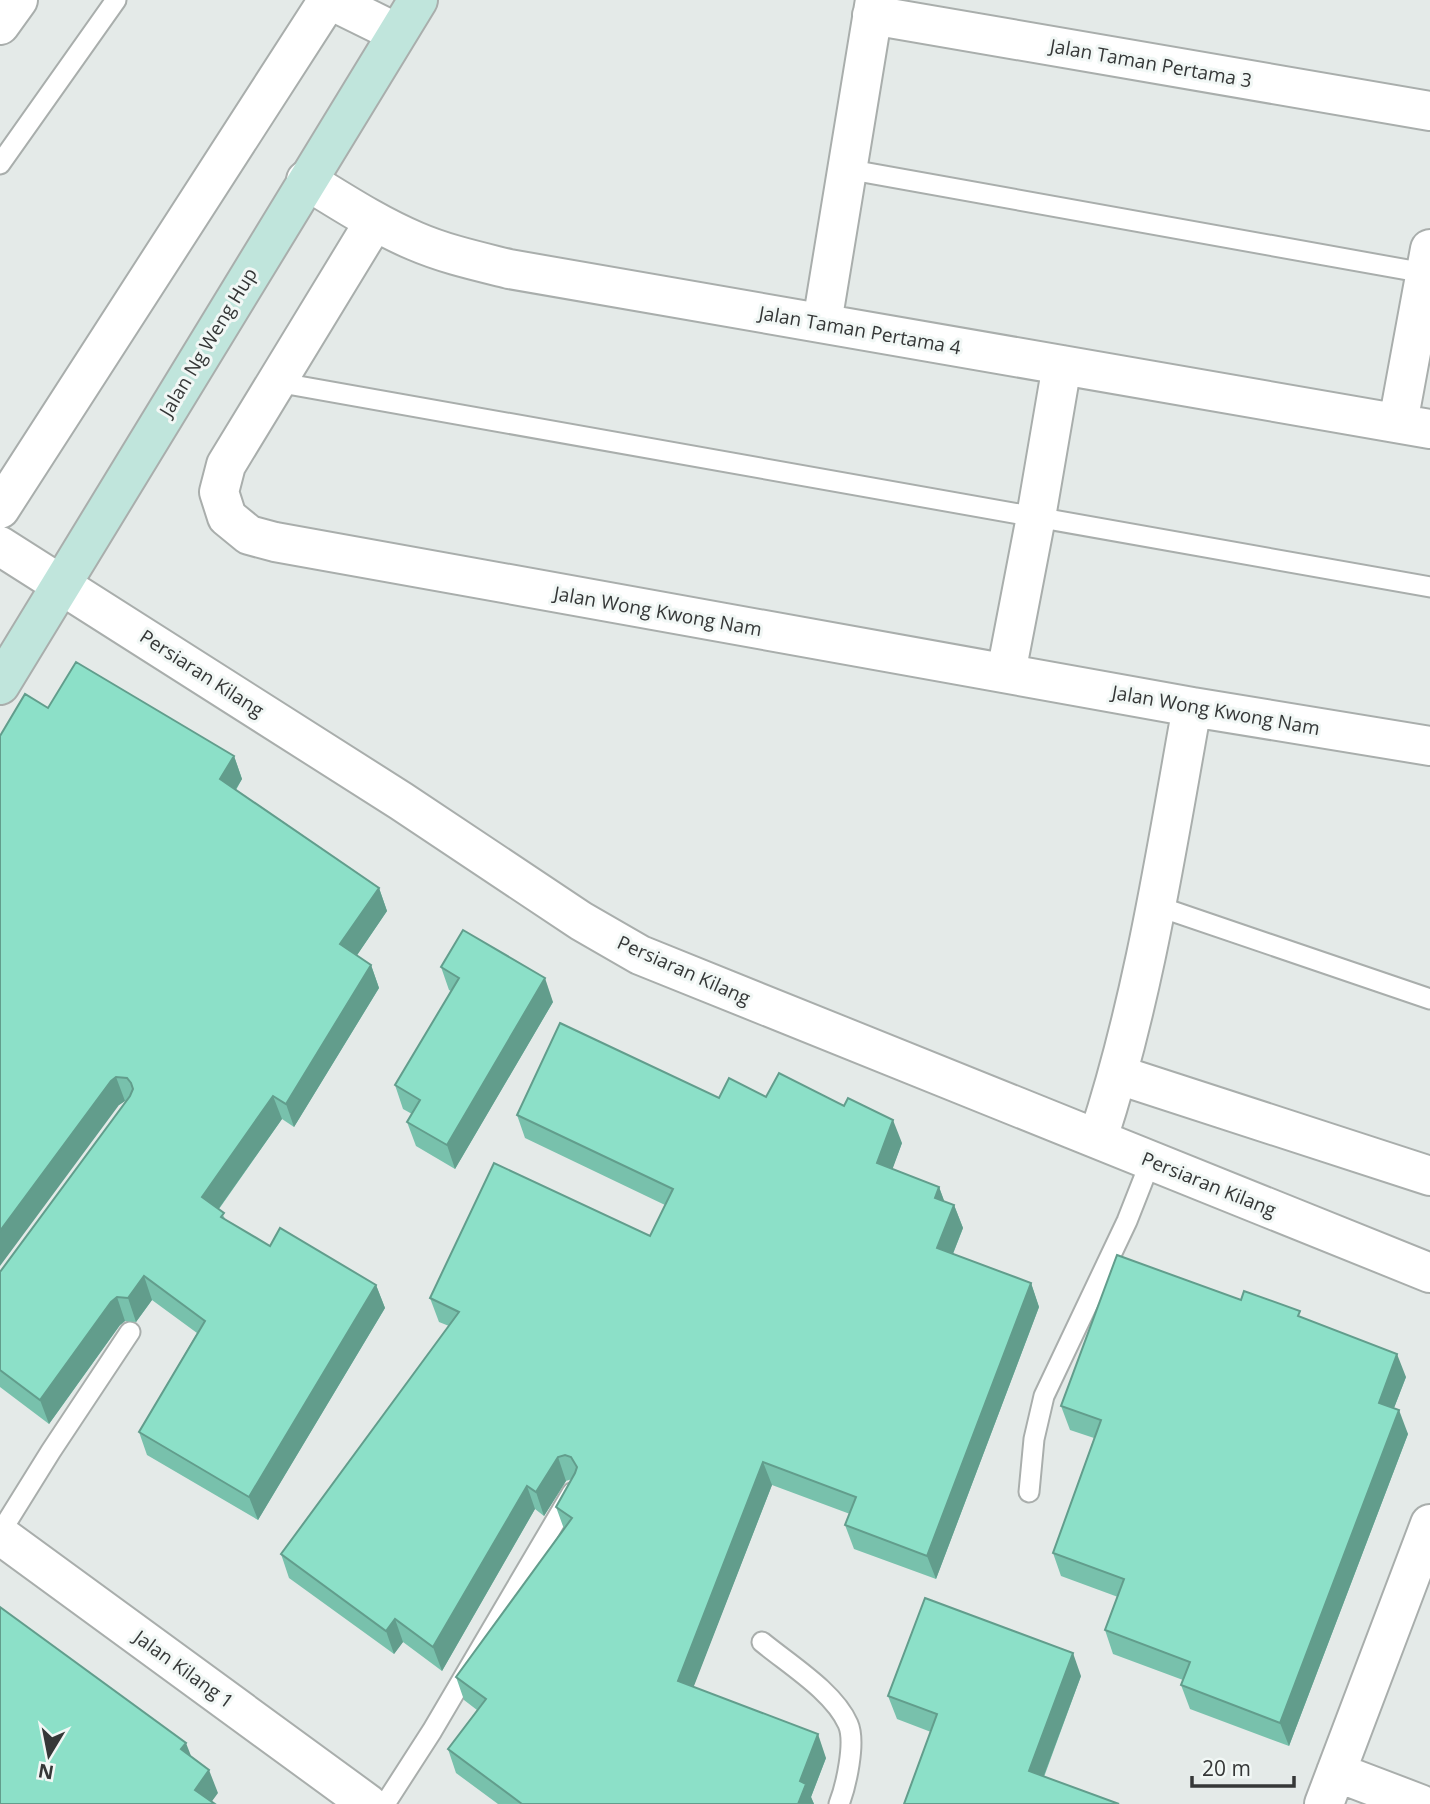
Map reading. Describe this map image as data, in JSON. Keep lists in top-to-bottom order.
{
  "streets": {
    "main road": ["Jalan Ng Weng Hup"],
    "street": [
      "Jalan Taman Pertama 3",
      "Jalan Taman Pertama 4",
      "Jalan Wong Kwong Nam",
      "Persiaran Kilang",
      "Jalan Kilang 1"
    ]
  },
  "crossings": [
    ["Jalan Taman Pertama 4", "Jalan Ng Weng Hup"],
    ["Jalan Taman Pertama 4", "Jalan Wong Kwong Nam"],
    ["Jalan Ng Weng Hup", "Persiaran Kilang"]
  ],
  "scale_bar": "20 m",
  "north": "bottom"
}
